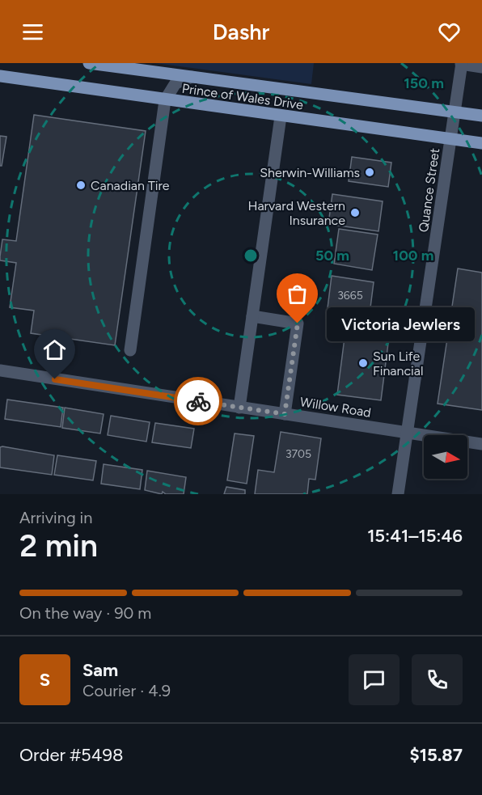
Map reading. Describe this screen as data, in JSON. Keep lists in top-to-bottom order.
{
  "streets": {
    "main road": ["Prince of Wales Drive"],
    "street": ["Quance Street", "Willow Road"]
  },
  "crossings": [
    ["Prince of Wales Drive", "Quance Street"],
    ["Quance Street", "Willow Road"]
  ],
  "places": [
    "Sherwin-Williams",
    "Canadian Tire",
    "Harvard Western Insurance",
    "Victoria Jewlers",
    "Sun Life Financial"
  ],
  "house_numbers": ["3665", "3705"],
  "north": "right",
  "page": {
    "header": "Dashr",
    "bubble": "Victoria Jewlers",
    "heading": ["2 min", "Arriving in", "15:41–15:46"],
    "panel": [
      "Sam",
      "Courier · 4.9",
      "Order #5498",
      "$15.87"
    ],
    "bar": "On the way · 90 m",
    "round": "S"
  },
  "rings": ["150 m", "50 m", "100 m"]
}
